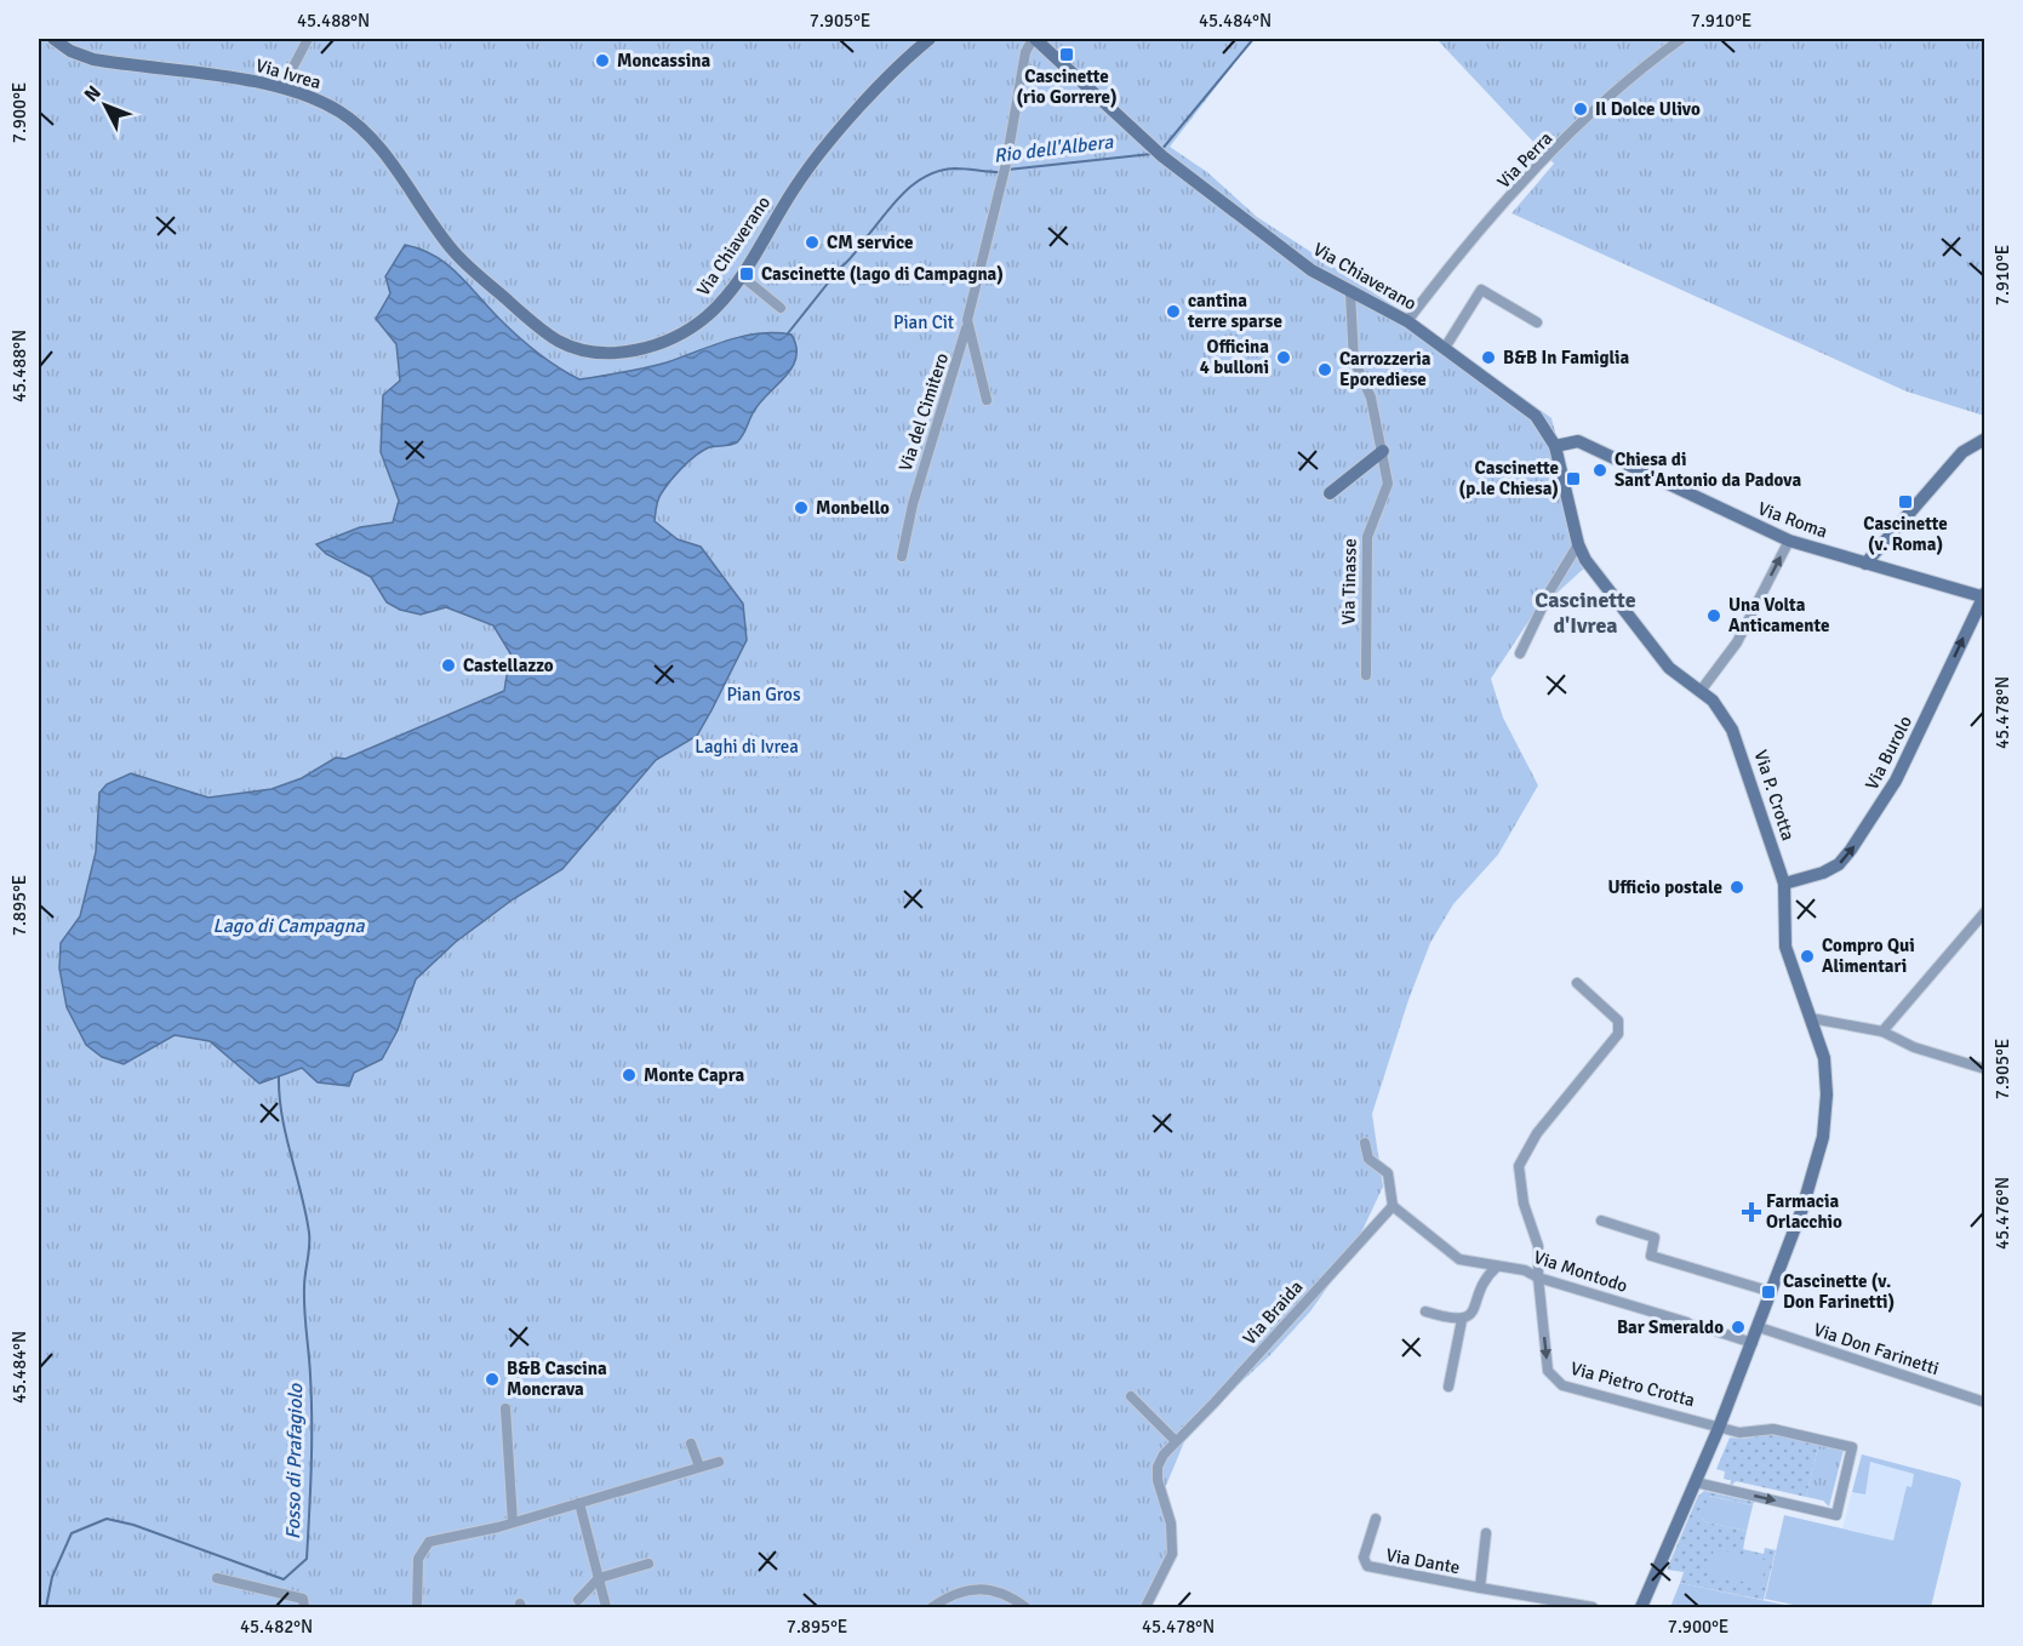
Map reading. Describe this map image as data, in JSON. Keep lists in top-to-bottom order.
{
  "streets": {
    "street": [
      "Via Ivrea",
      "Via Perra",
      "Via Chiaverano",
      "Via del Cimitero",
      "Via Roma",
      "Via Tinasse",
      "Via Burolo",
      "Via P. Crotta",
      "Via Montodo",
      "Via Braida",
      "Via Don Farinetti",
      "Via Pietro Crotta",
      "Via Dante"
    ]
  },
  "crossings": [
    ["Via Ivrea", "Via Chiaverano"],
    ["Via Perra", "Via Chiaverano"],
    ["Via Chiaverano", "Via del Cimitero"],
    ["Via Chiaverano", "Via Roma"],
    ["Via Chiaverano", "Via Tinasse"],
    ["Via Chiaverano", "Via P. Crotta"],
    ["Via Roma", "Via Burolo"],
    ["Via Roma", "Via P. Crotta"],
    ["Via Burolo", "Via P. Crotta"],
    ["Via Montodo", "Via Braida"],
    ["Via Montodo", "Via Pietro Crotta"]
  ],
  "one_way": ["Via Burolo"],
  "districts": ["Cascinette d'Ivrea"],
  "water": ["Rio dell'Albera", "Lago di Campagna", "Fosso di Prafagiolo"],
  "parks": ["Pian Cit", "Pian Gros", "Laghi di Ivrea"],
  "places": {
    "transit": [
      "Cascinette (rio Gorrere)",
      "Cascinette (lago di Campagna)",
      "Cascinette (p.le Chiesa)",
      "Cascinette (v. Roma)",
      "Cascinette (v. Don Farinetti)"
    ],
    "other": [
      "Moncassina",
      "Il Dolce Ulivo",
      "CM service",
      "cantina terre sparse",
      "Officina 4 bulloni",
      "B&B In Famiglia",
      "Carrozzeria Eporediese",
      "Chiesa di Sant'Antonio da Padova",
      "Monbello",
      "Una Volta Anticamente",
      "Castellazzo",
      "Ufficio postale",
      "Compro Qui Alimentari",
      "Monte Capra",
      "Bar Smeraldo",
      "B&B Cascina Moncrava"
    ],
    "health": ["Farmacia Orlacchio"]
  },
  "north": "top left",
  "coordinates": [
    "45.488°N",
    "7.905°E",
    "45.484°N",
    "7.910°E",
    "7.900°E",
    "45.478°N",
    "7.895°E",
    "45.476°N",
    "45.482°N"
  ]
}
